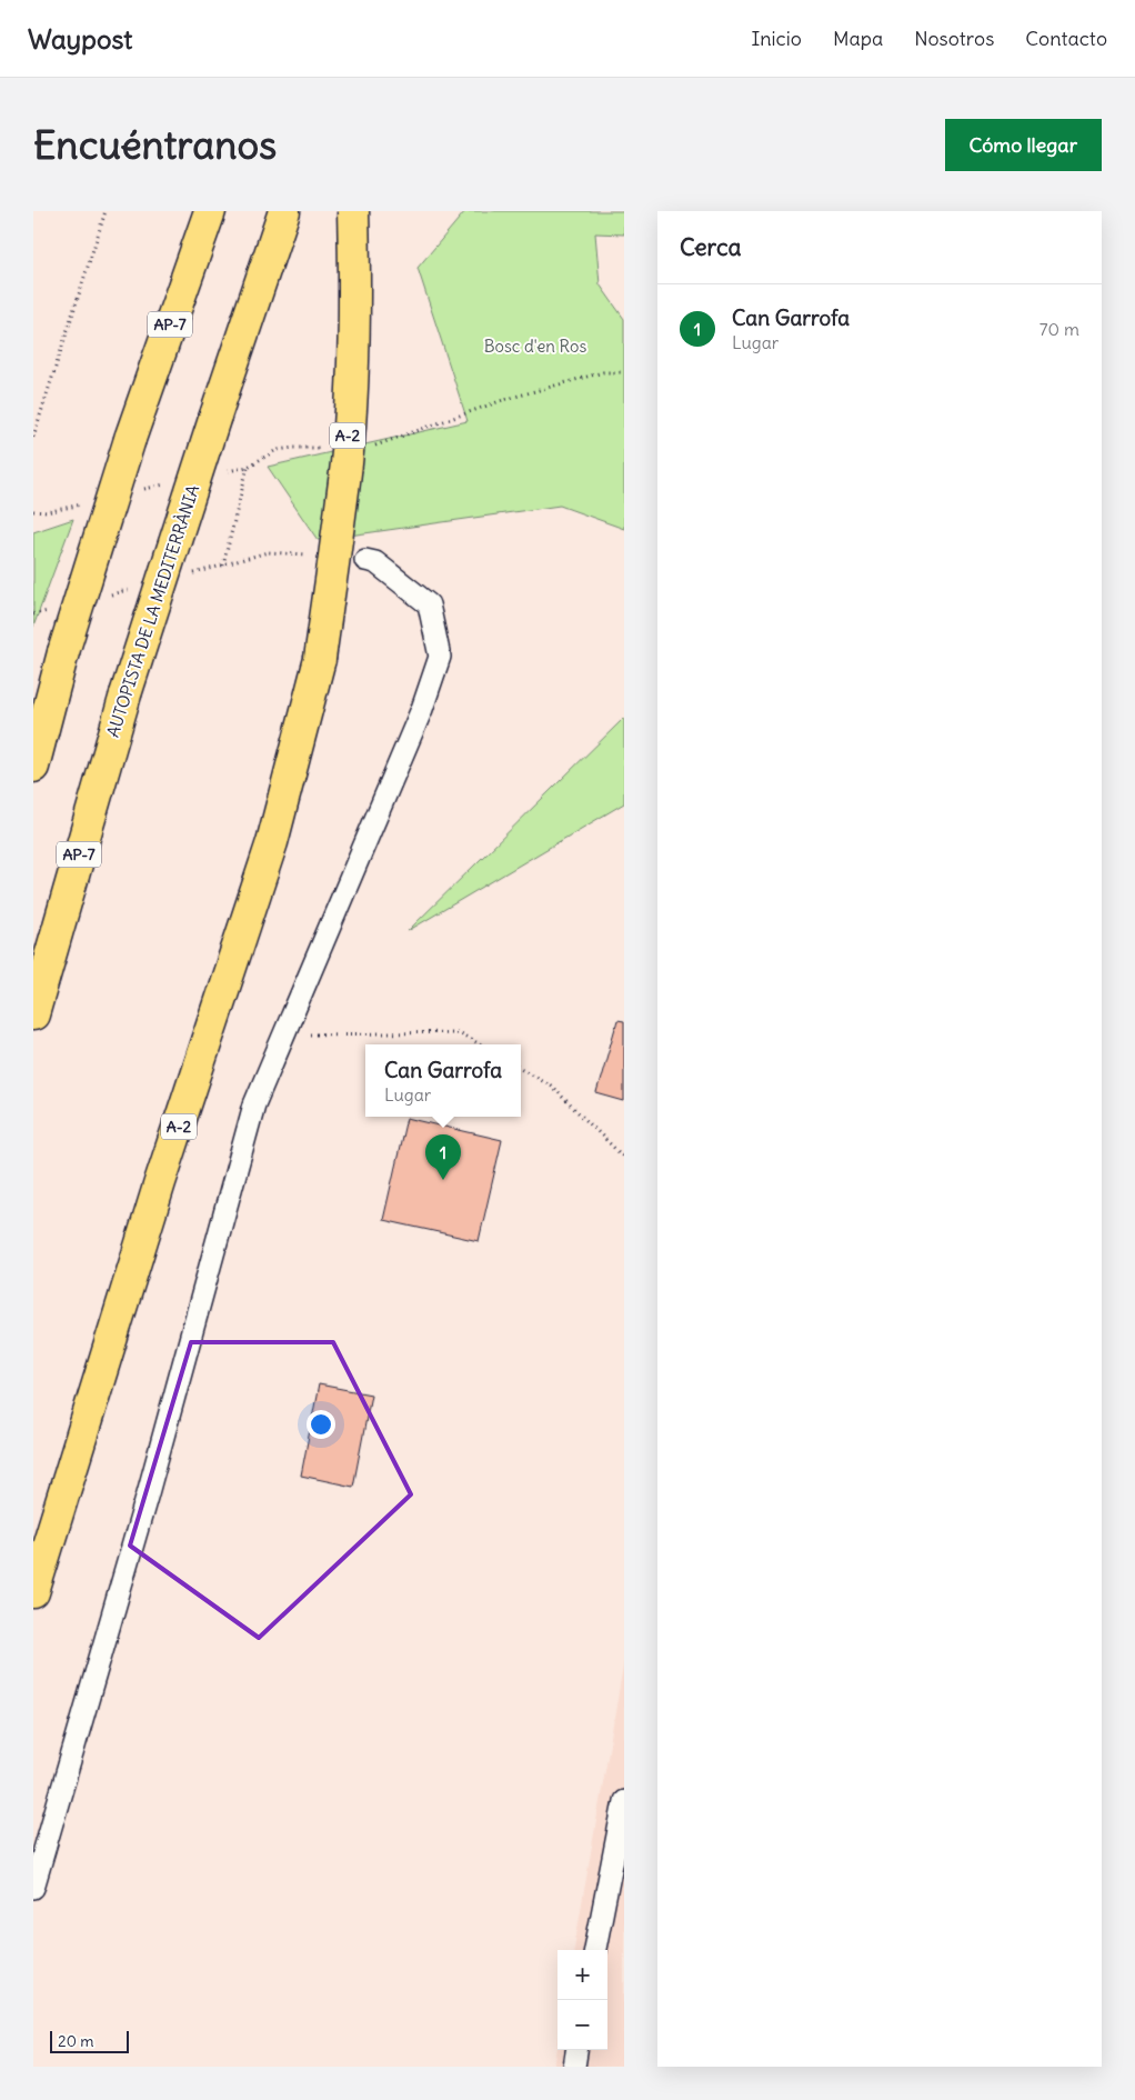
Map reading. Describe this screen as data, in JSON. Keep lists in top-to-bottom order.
{
  "streets": {
    "highway": ["AP-7", "A-2", "AUTOPISTA DE LA MEDITERRÀNIA"]
  },
  "parks": ["Bosc d'en Ros"],
  "scale_bar": "20 m",
  "page": {
    "header": "Waypost",
    "nav": [
      "Inicio",
      "Mapa",
      "Nosotros",
      "Contacto"
    ],
    "buttons": "Cómo llegar",
    "title": "Encuéntranos",
    "heading": "Cerca",
    "list": [
      {
        "mark": "1",
        "name": "Can Garrofa",
        "note": "Lugar",
        "value": "70 m"
      }
    ],
    "popup": ["Can Garrofa", "Lugar"],
    "pins": "1",
    "map_buttons": ["+", "−"],
    "scale": "20 m"
  }
}
